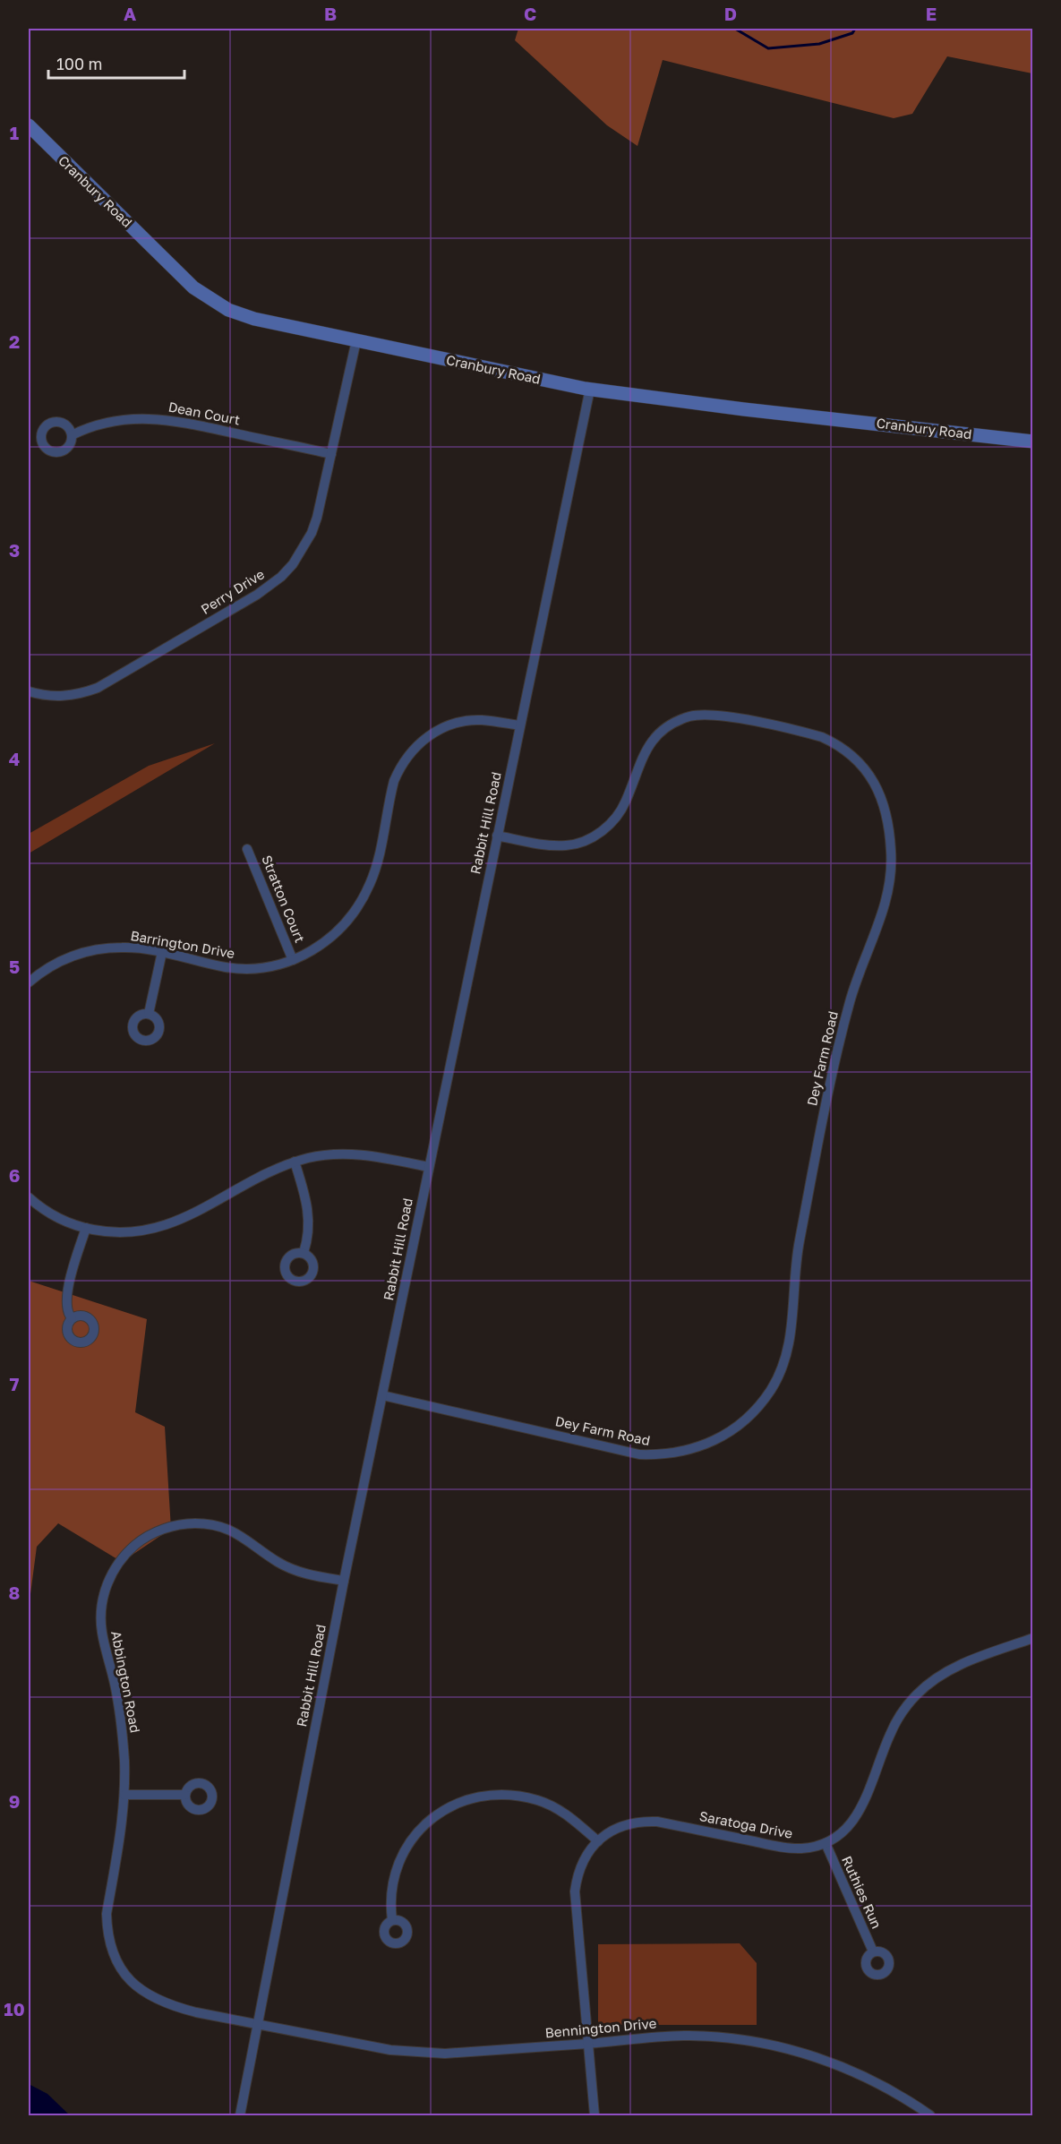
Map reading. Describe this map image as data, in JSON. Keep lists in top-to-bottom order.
{
  "streets": {
    "street": [
      "Cranbury Road",
      "Dean Court",
      "Perry Drive",
      "Rabbit Hill Road",
      "Stratton Court",
      "Barrington Drive",
      "Dey Farm Road",
      "Abbington Road",
      "Saratoga Drive",
      "Ruthies Run",
      "Bennington Drive"
    ]
  },
  "crossings": [
    ["Cranbury Road", "Perry Drive"],
    ["Cranbury Road", "Rabbit Hill Road"],
    ["Dean Court", "Perry Drive"],
    ["Rabbit Hill Road", "Barrington Drive"],
    ["Rabbit Hill Road", "Dey Farm Road"],
    ["Rabbit Hill Road", "Abbington Road"],
    ["Rabbit Hill Road", "Bennington Drive"],
    ["Stratton Court", "Barrington Drive"],
    ["Abbington Road", "Bennington Drive"],
    ["Saratoga Drive", "Ruthies Run"],
    ["Saratoga Drive", "Bennington Drive"]
  ],
  "scale_bar": "100 m",
  "grid": {
    "columns": [
      "A",
      "B",
      "C",
      "D",
      "E"
    ],
    "rows": [
      "1",
      "2",
      "3",
      "4",
      "5",
      "6",
      "7",
      "8",
      "9",
      "10"
    ]
  }
}
